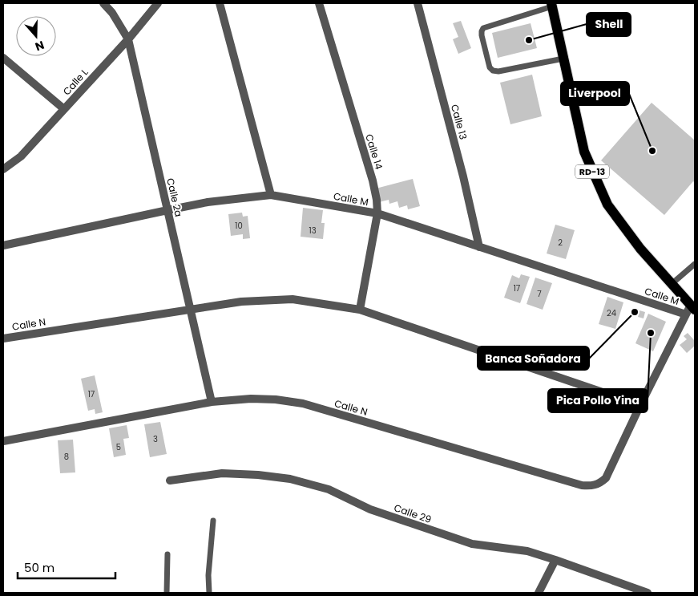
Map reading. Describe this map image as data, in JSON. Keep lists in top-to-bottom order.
{
  "streets": {
    "main road": ["RD-13"],
    "street": [
      "Calle L",
      "Calle 13",
      "Calle 14",
      "Calle 2a",
      "Calle M",
      "Calle N",
      "Calle 29"
    ]
  },
  "crossings": [
    ["Calle L", "Calle 2a"],
    ["Calle 13", "Calle M"],
    ["Calle 14", "Calle M"],
    ["Calle 14", "Calle N"],
    ["RD-13", "Calle M"],
    ["RD-13", "Calle N"],
    ["Calle 2a", "Calle M"],
    ["Calle 2a", "Calle N"],
    ["Calle M", "Calle N"]
  ],
  "places": [
    "Shell",
    "Liverpool",
    "Banca Soñadora",
    "Pica Pollo Yina"
  ],
  "house_numbers": [
    "10",
    "13",
    "2",
    "17",
    "7",
    "24",
    "17",
    "3",
    "5",
    "8"
  ],
  "scale_bar": "50 m",
  "north": "bottom"
}
